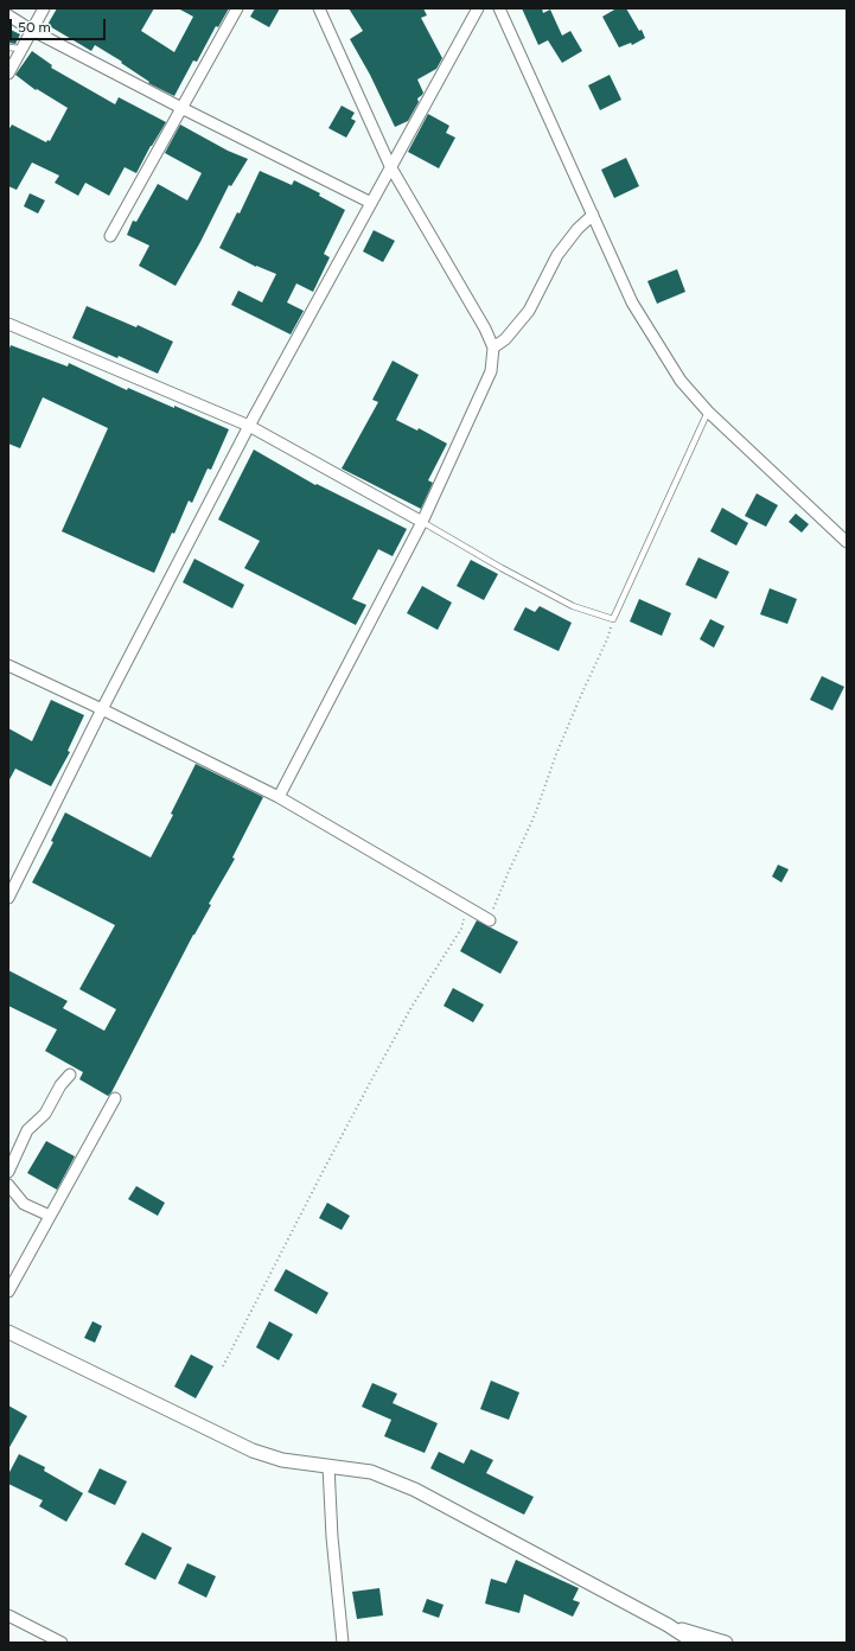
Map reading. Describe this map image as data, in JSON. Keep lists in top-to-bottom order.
{
  "scale_bar": "50 m"
}
